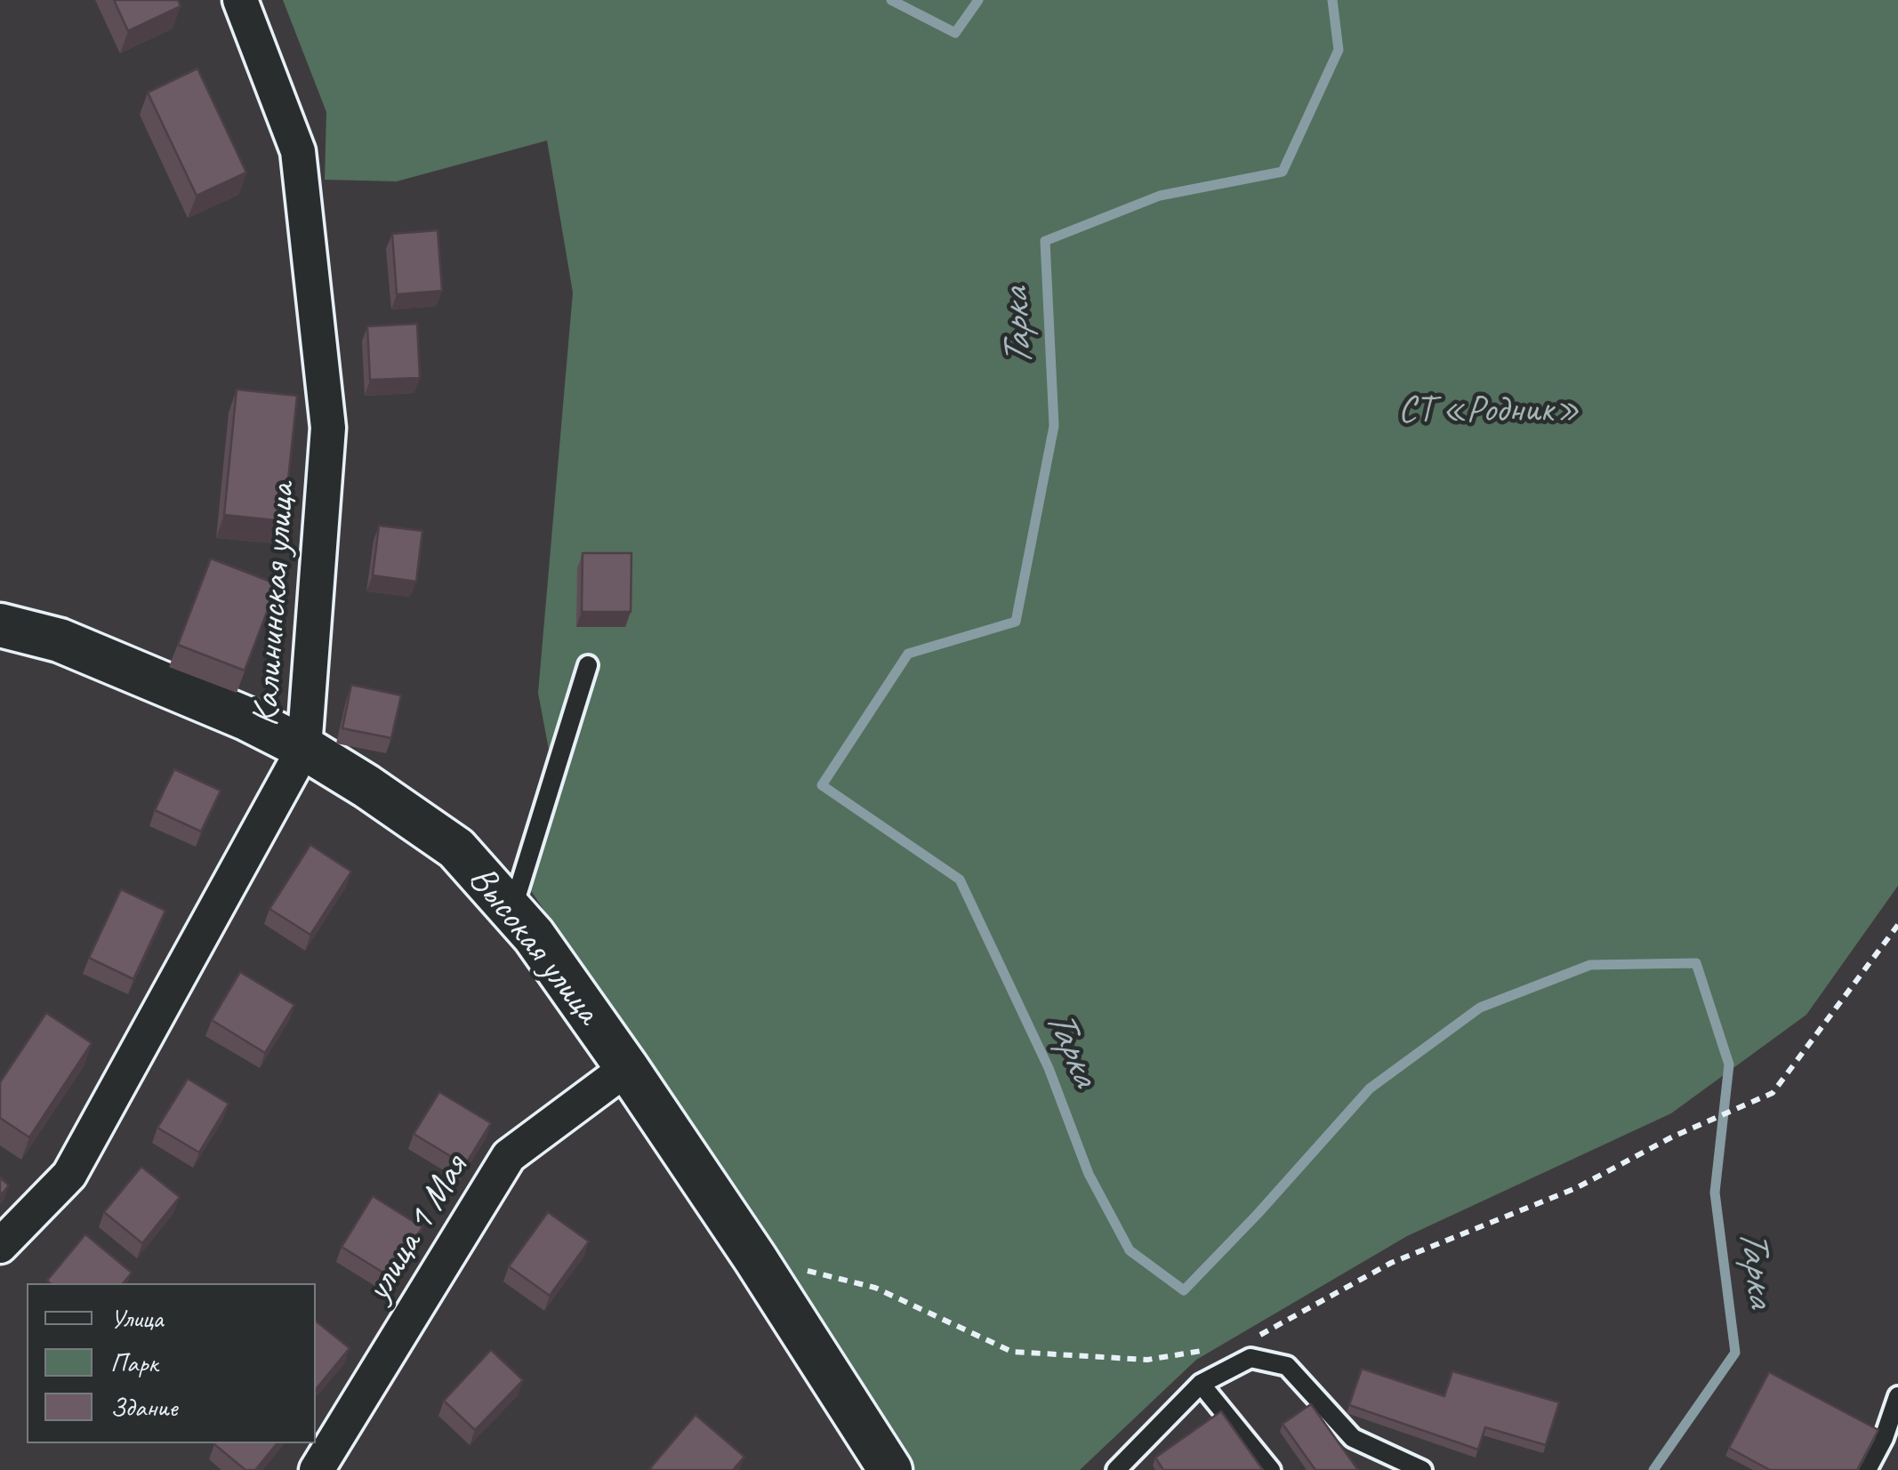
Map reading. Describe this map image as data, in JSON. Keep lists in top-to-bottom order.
{
  "streets": {
    "street": ["Калининская улица", "Высокая улица", "улица 1 Мая"]
  },
  "crossings": [
    ["Калининская улица", "Высокая улица"],
    ["Высокая улица", "улица 1 Мая"]
  ],
  "water": ["Тарка"],
  "parks": ["СТ «Родник»"],
  "legend": ["Улица", "Парк", "Здание"]
}
